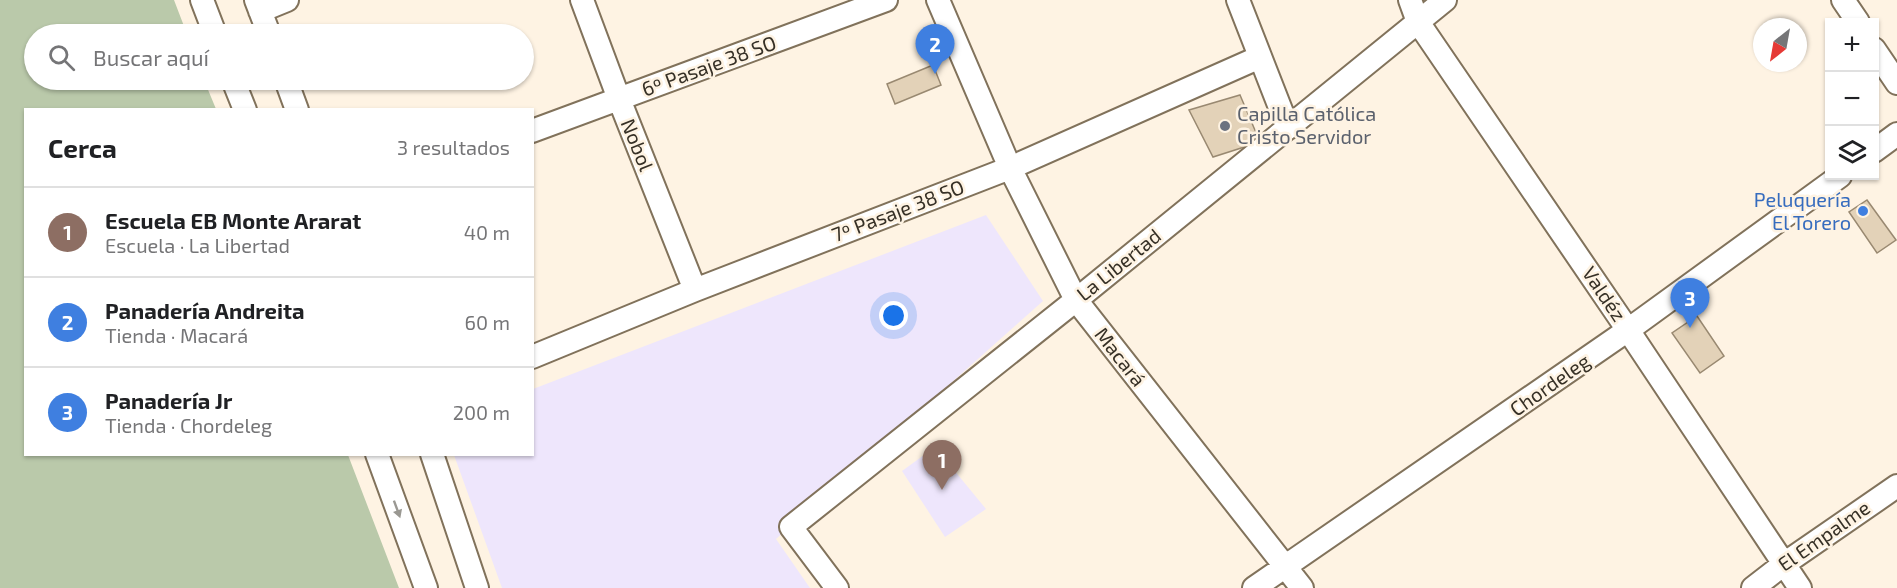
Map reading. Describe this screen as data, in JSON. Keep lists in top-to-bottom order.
{
  "streets": {
    "street": [
      "6º Pasaje 38 SO",
      "Nobol",
      "7º Pasaje 38 SO",
      "La Libertad",
      "Valdéz",
      "Macará",
      "Chordeleg",
      "El Empalme"
    ]
  },
  "crossings": [
    ["6º Pasaje 38 SO", "Nobol"],
    ["Nobol", "7º Pasaje 38 SO"],
    ["7º Pasaje 38 SO", "Macará"],
    ["La Libertad", "Valdéz"],
    ["La Libertad", "Macará"],
    ["Valdéz", "Chordeleg"],
    ["Valdéz", "El Empalme"],
    ["Macará", "Chordeleg"]
  ],
  "places": ["Capilla Católica Cristo Servidor", "Peluquería El Torero"],
  "north": "bottom left",
  "page": {
    "map_buttons": ["+", "−"],
    "pins": ["2", "3", "1"],
    "search": "Buscar aquí",
    "heading": ["Cerca", "3 resultados"],
    "list": [
      {
        "mark": "1",
        "name": "Escuela EB Monte Ararat",
        "note": "Escuela · La Libertad",
        "value": "40 m"
      },
      {
        "mark": "2",
        "name": "Panadería Andreita",
        "note": "Tienda · Macará",
        "value": "60 m"
      },
      {
        "mark": "3",
        "name": "Panadería Jr",
        "note": "Tienda · Chordeleg",
        "value": "200 m"
      }
    ]
  }
}
